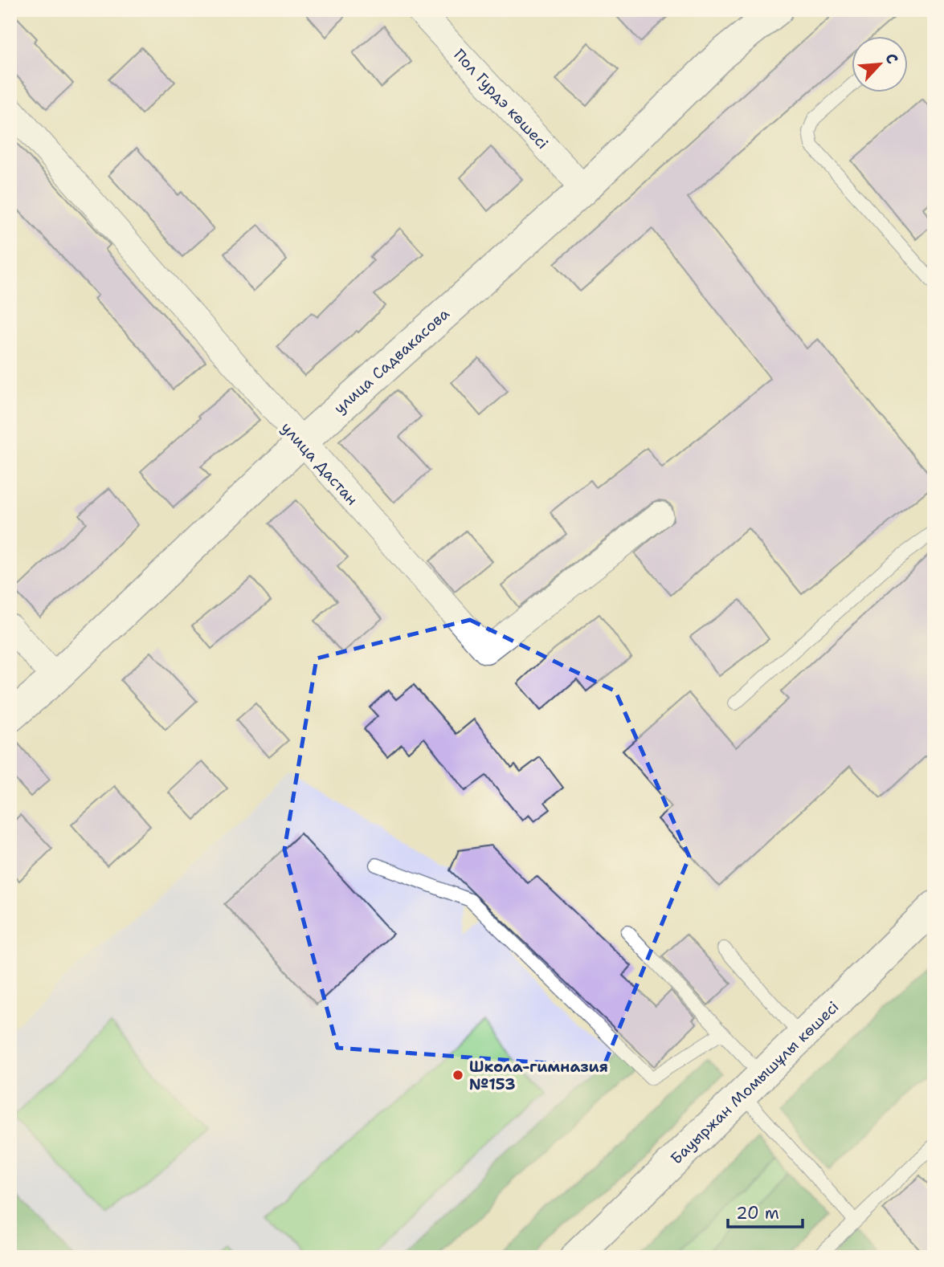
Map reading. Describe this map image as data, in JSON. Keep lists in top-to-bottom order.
{
  "streets": {
    "street": [
      "Пол Гурдэ көшесі",
      "улица Садвакасова",
      "улица Дастан",
      "Бауыржан Момышұлы көшесі"
    ]
  },
  "crossings": [
    ["Пол Гурдэ көшесі", "улица Садвакасова"],
    ["улица Садвакасова", "улица Дастан"]
  ],
  "places": ["Школа-гимназия №153"],
  "scale_bar": "20 m",
  "north": "top right"
}
